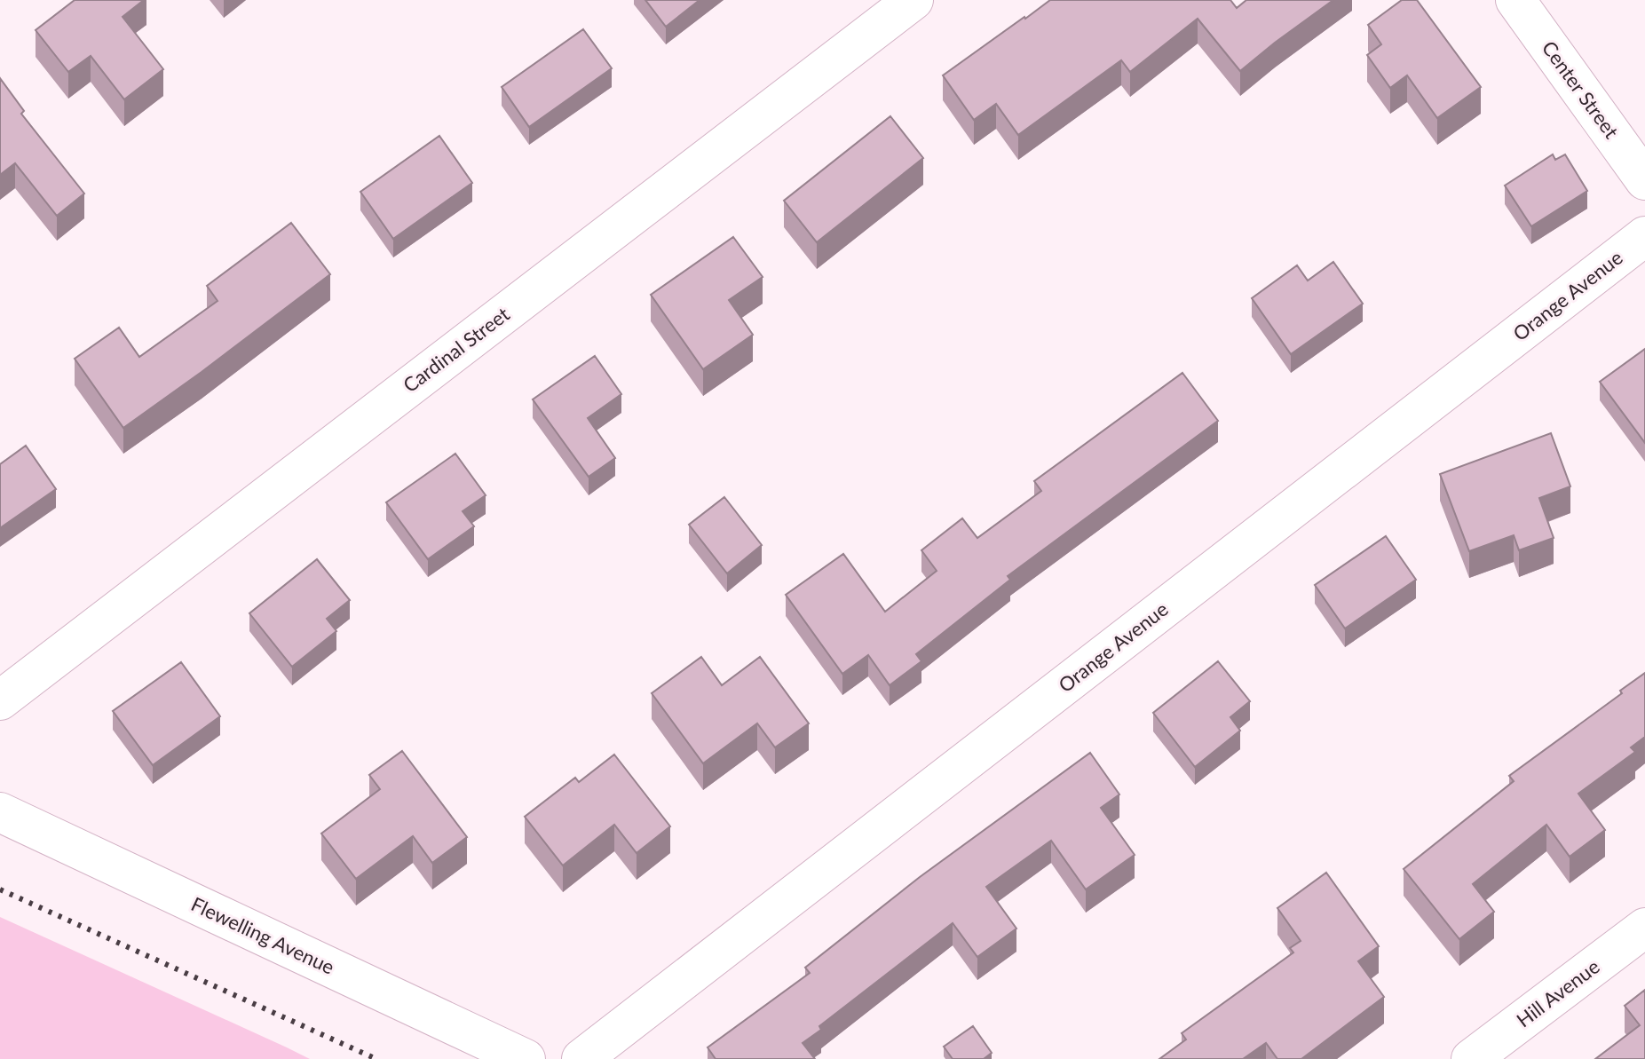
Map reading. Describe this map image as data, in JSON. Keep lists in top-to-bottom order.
{
  "streets": {
    "street": [
      "Center Street",
      "Orange Avenue",
      "Cardinal Street",
      "Flewelling Avenue",
      "Hill Avenue"
    ]
  }
}
